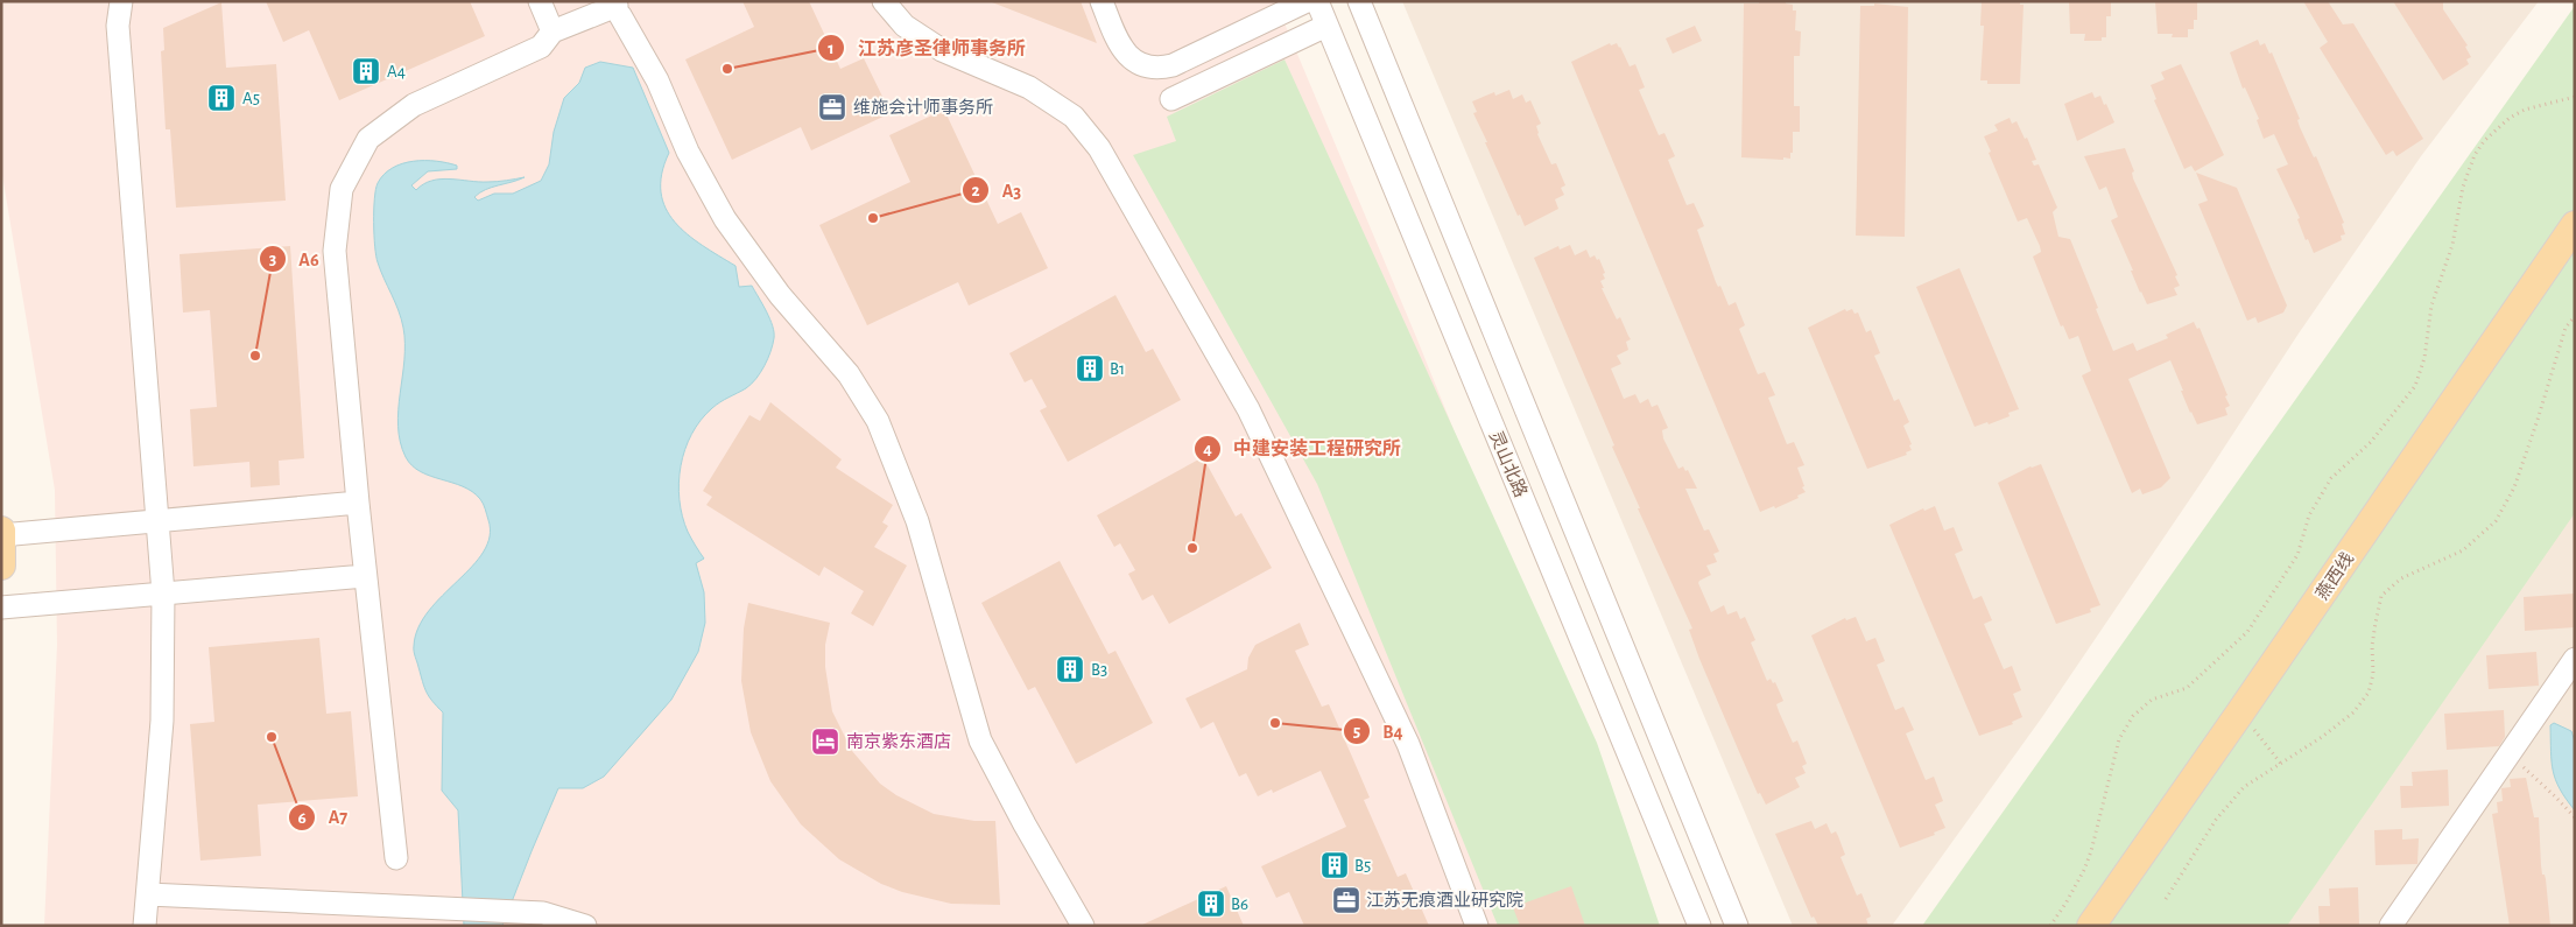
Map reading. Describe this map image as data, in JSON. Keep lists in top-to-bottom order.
{
  "streets": {
    "main road": ["燕西线"],
    "street": ["灵山北路"]
  },
  "places": {
    "other": [
      "江苏彦圣律师事务所",
      "A3",
      "A6",
      "中建安装工程研究所",
      "B4",
      "A7"
    ],
    "building": [
      "A4",
      "A5",
      "B1",
      "B3",
      "B5",
      "B6"
    ],
    "office": ["维施会计师事务所", "江苏无痕酒业研究院"],
    "hotel": ["南京紫东酒店"]
  }
}
